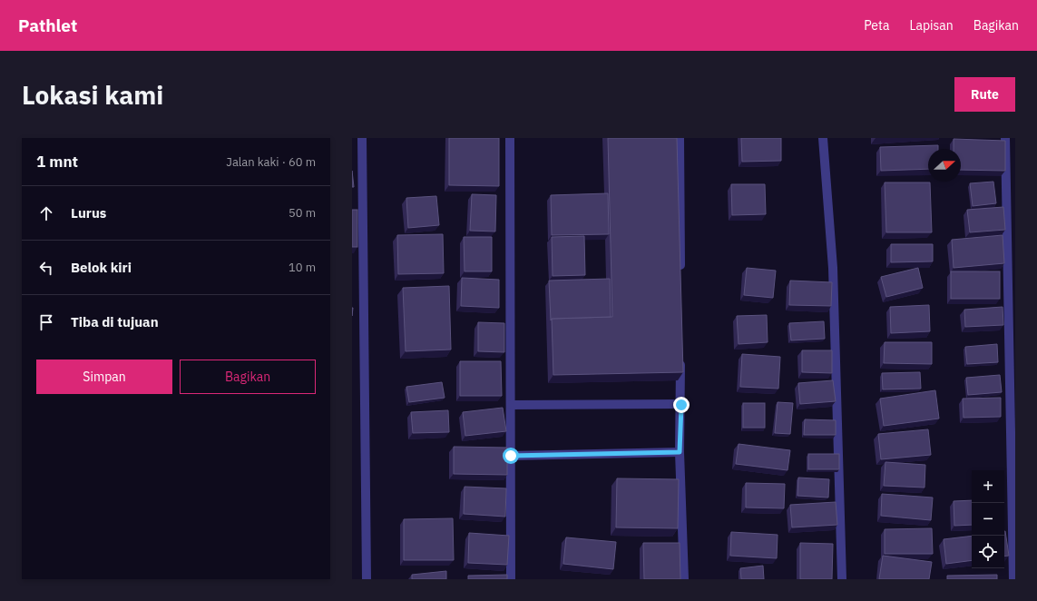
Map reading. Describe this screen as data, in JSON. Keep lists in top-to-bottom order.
{
  "north": "right",
  "page": {
    "header": "Pathlet",
    "nav": ["Peta", "Lapisan", "Bagikan"],
    "buttons": [
      "Rute",
      ["Simpan", "Bagikan"]
    ],
    "title": "Lokasi kami",
    "heading": ["1 mnt", "Jalan kaki · 60 m"],
    "list": [
      ["Lurus", "50 m"],
      ["Belok kiri", "10 m"],
      "Tiba di tujuan"
    ],
    "map_buttons": ["+", "−"]
  }
}
